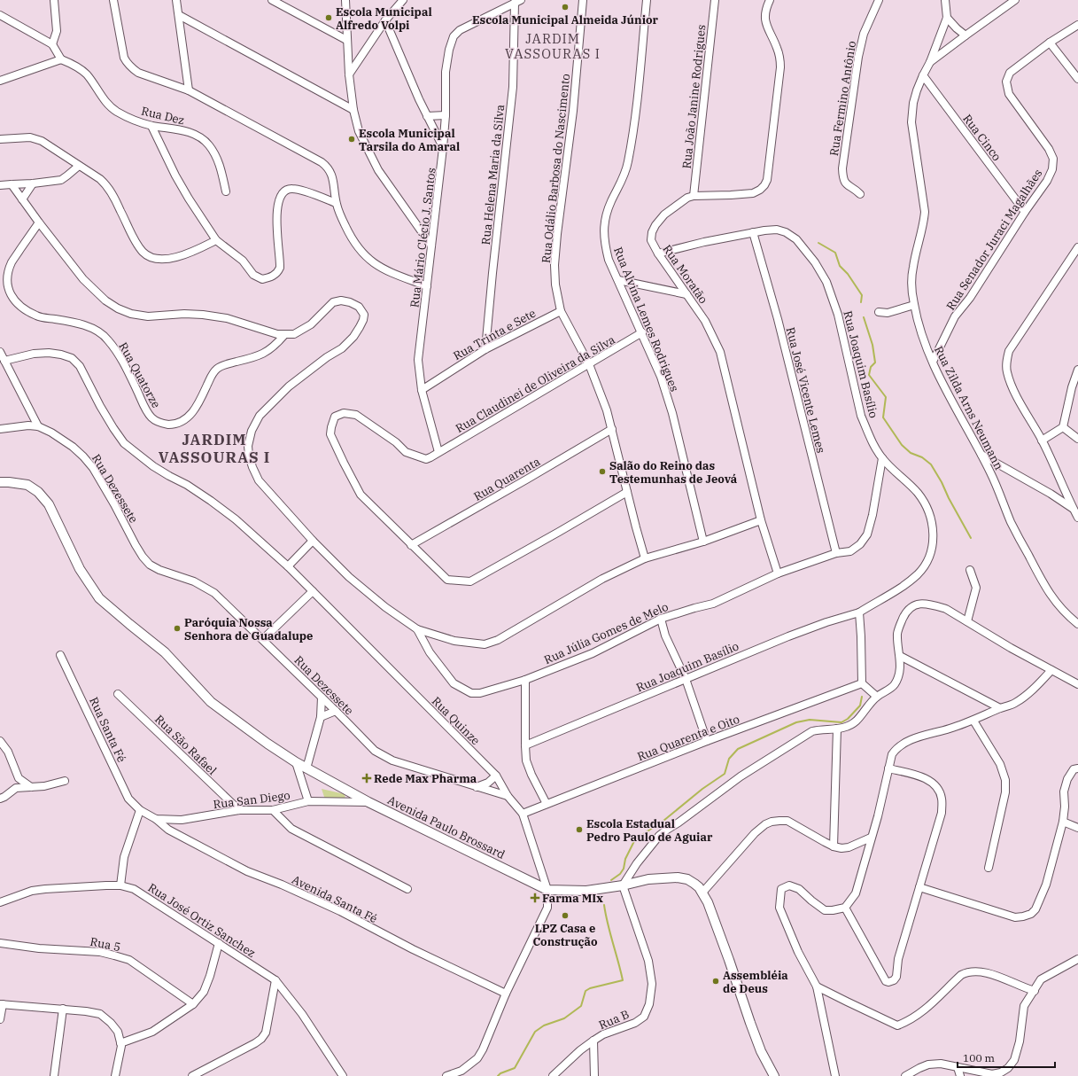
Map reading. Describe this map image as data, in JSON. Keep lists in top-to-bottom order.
{
  "streets": {
    "main road": ["Avenida Paulo Brossard"],
    "street": [
      "Rua João Janine Rodrigues",
      "Rua Fermino Antônio",
      "Rua Dez",
      "Rua Cinco",
      "Rua Odálio Barbosa do Nascimento",
      "Rua Helena Maria da Silva",
      "Rua Mário Clécio J. Santos",
      "Rua Senador Juraci Magalhães",
      "Rua Moratão",
      "Rua Alvina Lemes Rodrigues",
      "Rua Trinta e Sete",
      "Rua Joaquim Basílio",
      "Rua Quatorze",
      "Rua Claudinei de Oliveira da Silva",
      "Rua José Vicente Lemes",
      "Rua Zilda Arns Neumann",
      "Rua Quarenta",
      "Rua Dezessete",
      "Rua Júlia Gomes de Melo",
      "Rua Quinze",
      "Rua Santa Fé",
      "Rua Quarenta e Oito",
      "Rua São Rafael",
      "Rua San Diego",
      "Avenida Santa Fé",
      "Rua José Ortiz Sanchez",
      "Rua 5",
      "Rua B"
    ]
  },
  "crossings": [
    ["Rua João Janine Rodrigues", "Rua Moratão"],
    ["Rua Cinco", "Rua Senador Juraci Magalhães"],
    ["Rua Cinco", "Rua Zilda Arns Neumann"],
    ["Rua Odálio Barbosa do Nascimento", "Rua Trinta e Sete"],
    ["Rua Odálio Barbosa do Nascimento", "Rua Claudinei de Oliveira da Silva"],
    ["Rua Odálio Barbosa do Nascimento", "Rua Quarenta"],
    ["Rua Helena Maria da Silva", "Rua Mário Clécio J. Santos"],
    ["Rua Helena Maria da Silva", "Rua Trinta e Sete"],
    ["Rua Mário Clécio J. Santos", "Rua Trinta e Sete"],
    ["Rua Mário Clécio J. Santos", "Rua Claudinei de Oliveira da Silva"],
    ["Rua Senador Juraci Magalhães", "Rua Zilda Arns Neumann"],
    ["Rua Moratão", "Rua Joaquim Basílio"],
    ["Rua Moratão", "Rua Júlia Gomes de Melo"],
    ["Rua Alvina Lemes Rodrigues", "Rua Claudinei de Oliveira da Silva"],
    ["Rua Joaquim Basílio", "Rua José Vicente Lemes"],
    ["Rua Joaquim Basílio", "Rua Júlia Gomes de Melo"],
    ["Rua Quatorze", "Rua Júlia Gomes de Melo"],
    ["Rua Claudinei de Oliveira da Silva", "Rua Quarenta"],
    ["Rua José Vicente Lemes", "Rua Júlia Gomes de Melo"],
    ["Rua Dezessete", "Rua Quinze"],
    ["Rua Quinze", "Rua Quarenta e Oito"],
    ["Rua Quinze", "Avenida Paulo Brossard"],
    ["Rua Quinze", "Avenida Santa Fé"],
    ["Rua Santa Fé", "Rua San Diego"],
    ["Rua São Rafael", "Rua San Diego"],
    ["Rua San Diego", "Avenida Paulo Brossard"],
    ["Rua San Diego", "Avenida Santa Fé"],
    ["Avenida Paulo Brossard", "Rua B"]
  ],
  "districts": ["JARDIM VASSOURAS I", "JARDIM VASSOURAS I"],
  "places": {
    "other": [
      "Escola Municipal Almeida Júnior",
      "Escola Municipal Alfredo Volpi",
      "Escola Municipal Tarsila do Amaral",
      "Salão do Reino das Testemunhas de Jeová",
      "Paróquia Nossa Senhora de Guadalupe",
      "Escola Estadual Pedro Paulo de Aguiar",
      "LPZ Casa e Construção",
      "Assembléia de Deus"
    ],
    "health": ["Rede Max Pharma", "Farma MIx"]
  },
  "scale_bar": "100 m"
}
